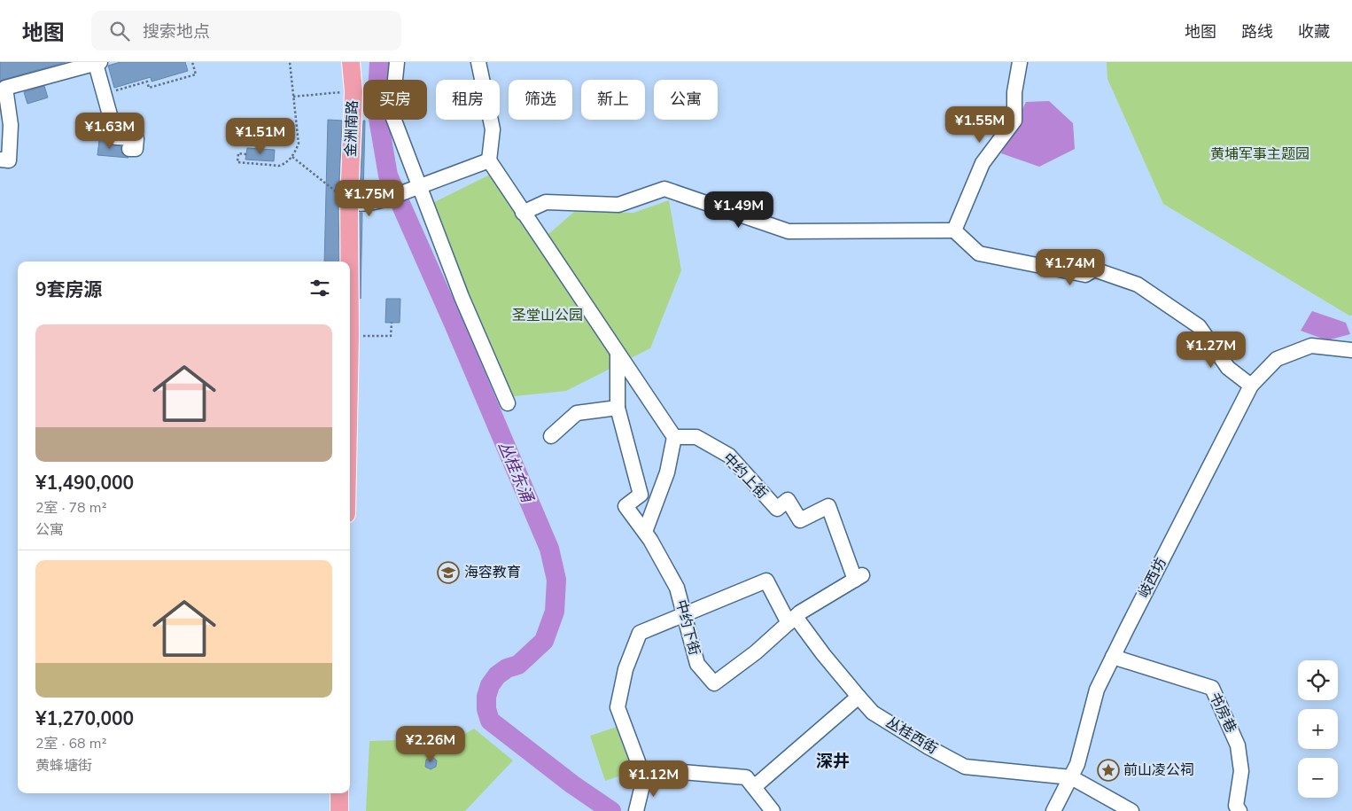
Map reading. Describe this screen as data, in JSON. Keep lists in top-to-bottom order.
{
  "streets": {
    "main road": ["金洲南路"],
    "street": [
      "中约上街",
      "岐西坊",
      "中约下街",
      "书房巷",
      "丛桂西街"
    ]
  },
  "crossings": [
    ["中约上街", "中约下街"],
    ["岐西坊", "书房巷"],
    ["岐西坊", "丛桂西街"],
    ["中约下街", "丛桂西街"]
  ],
  "districts": ["深井"],
  "water": ["丛桂东涌"],
  "parks": ["黄埔军事主题园", "圣堂山公园"],
  "places": {
    "school or university": ["海容教育"],
    "place": ["前山凌公祠"]
  },
  "page": {
    "header": "地图",
    "search": "搜索地点",
    "nav": ["地图", "路线", "收藏"],
    "chip": [
      "买房",
      "租房",
      "筛选",
      "新上",
      "公寓"
    ],
    "price": [
      "¥1.55M",
      "¥1.63M",
      "¥1.51M",
      "¥1.75M",
      "¥1.49M",
      "¥1.74M",
      "¥1.27M",
      "¥2.26M",
      "¥1.12M"
    ],
    "heading": "9套房源",
    "list": [
      {
        "name": "¥1,490,000",
        "note": "2室 · 78 m² · 公寓"
      },
      {
        "name": "¥1,270,000",
        "note": "2室 · 68 m² · 黄蜂塘街"
      }
    ],
    "map_buttons": ["+", "−"]
  }
}
